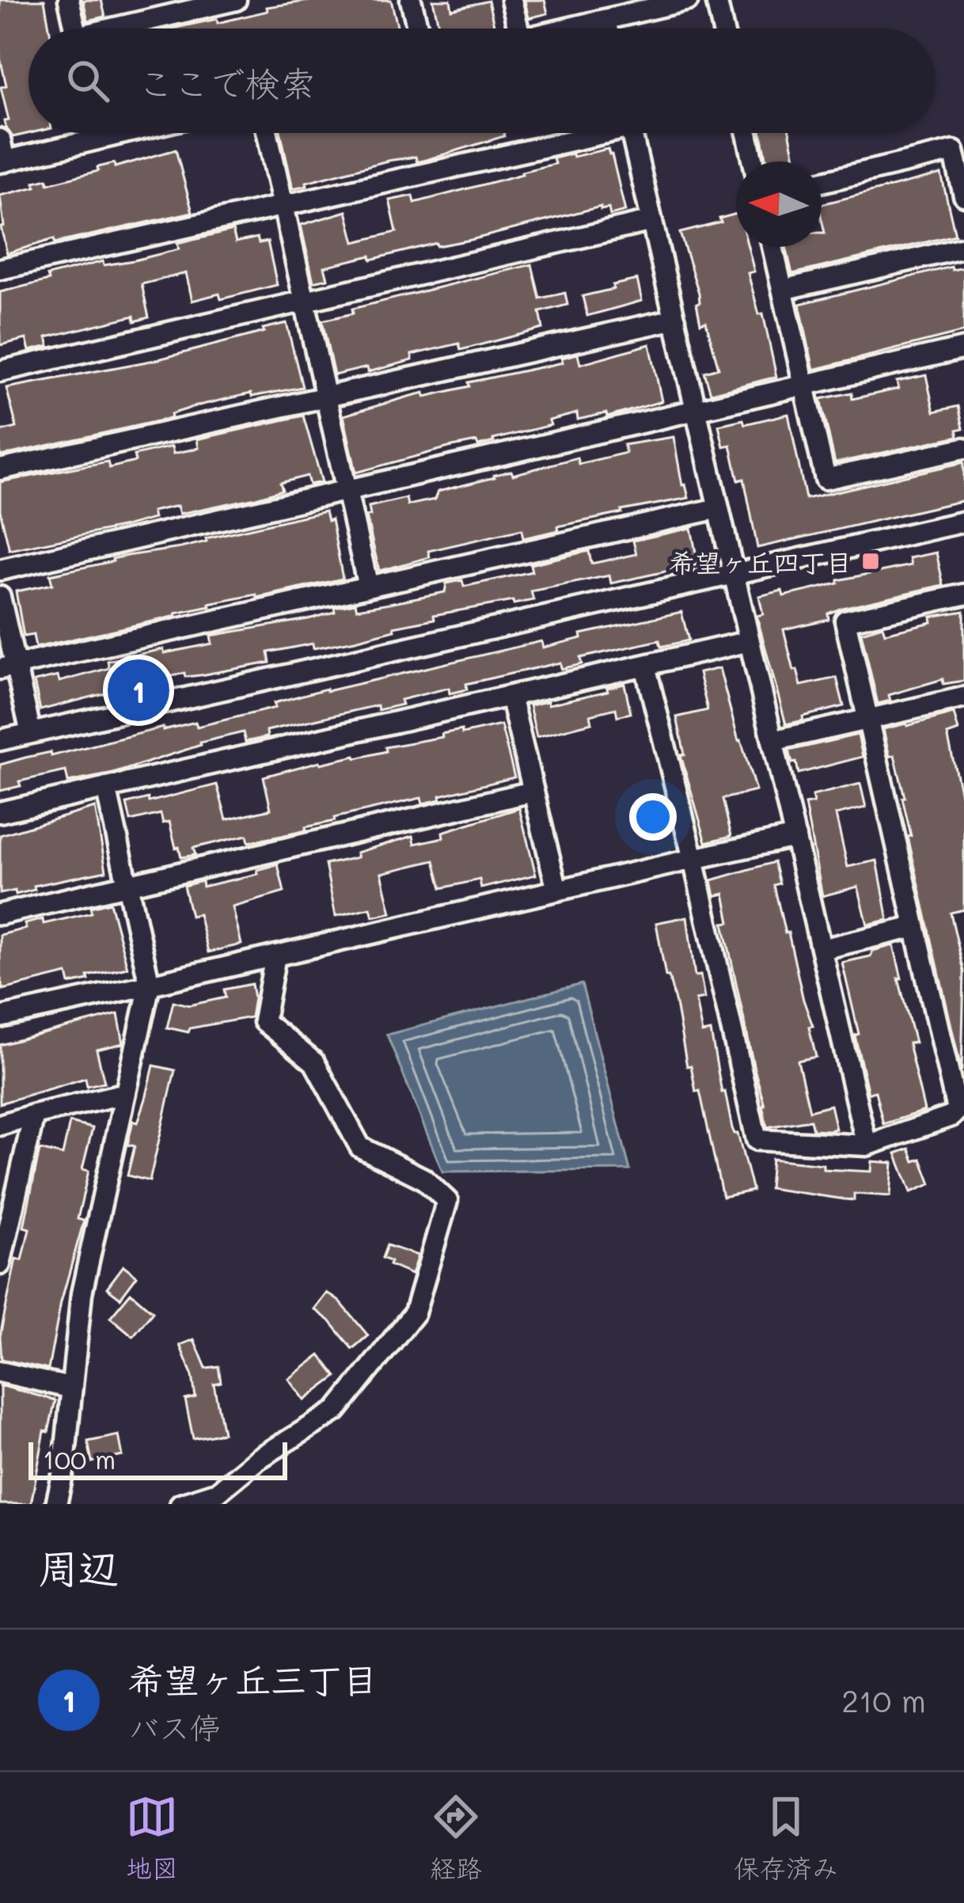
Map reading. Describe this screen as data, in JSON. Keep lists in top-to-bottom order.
{
  "places": {
    "transit": ["希望ヶ丘四丁目"]
  },
  "scale_bar": "100 m",
  "north": "left",
  "page": {
    "search": "ここで検索",
    "pins": "1",
    "scale": "100 m",
    "heading": "周辺",
    "list": [
      {
        "mark": "1",
        "name": "希望ヶ丘三丁目",
        "note": "バス停",
        "value": "210 m"
      }
    ],
    "nav": ["地図", "経路", "保存済み"]
  }
}
